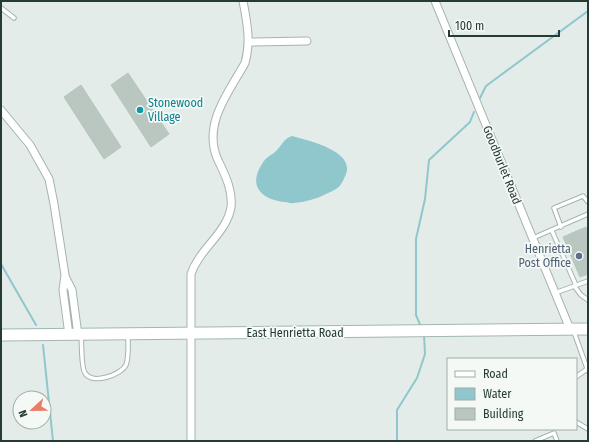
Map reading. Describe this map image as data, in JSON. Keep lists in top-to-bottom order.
{
  "streets": {
    "main road": ["East Henrietta Road"],
    "street": ["Goodburlet Road"]
  },
  "crossings": [
    ["Goodburlet Road", "East Henrietta Road"]
  ],
  "places": ["Stonewood Village", "Henrietta Post Office"],
  "legend": ["Road", "Water", "Building"],
  "scale_bar": "100 m",
  "north": "left"
}
